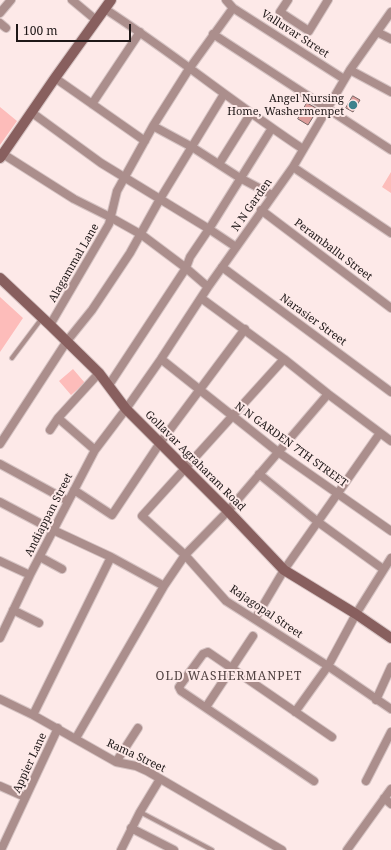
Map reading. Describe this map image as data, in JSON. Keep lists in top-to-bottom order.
{
  "streets": {
    "street": [
      "Valluvar Street",
      "N N Garden",
      "Peramballu Street",
      "Alagammal Lane",
      "Narasier Street",
      "N N GARDEN 7TH STREET",
      "Gollavar Agraharam Road",
      "Andiappan Street",
      "Rajagopal Street",
      "Rama Street",
      "Appier Lane"
    ]
  },
  "crossings": [
    ["Valluvar Street", "N N Garden"],
    ["Valluvar Street", "Alagammal Lane"],
    ["N N Garden", "Peramballu Street"],
    ["N N Garden", "Narasier Street"],
    ["N N Garden", "N N GARDEN 7TH STREET"],
    ["N N Garden", "Gollavar Agraharam Road"],
    ["N N Garden", "Andiappan Street"],
    ["Alagammal Lane", "Gollavar Agraharam Road"],
    ["Gollavar Agraharam Road", "Andiappan Street"],
    ["Gollavar Agraharam Road", "Rajagopal Street"],
    ["Rama Street", "Appier Lane"]
  ],
  "districts": ["OLD WASHERMANPET"],
  "places": ["Angel Nursing Home, Washermenpet"],
  "scale_bar": "100 m"
}
